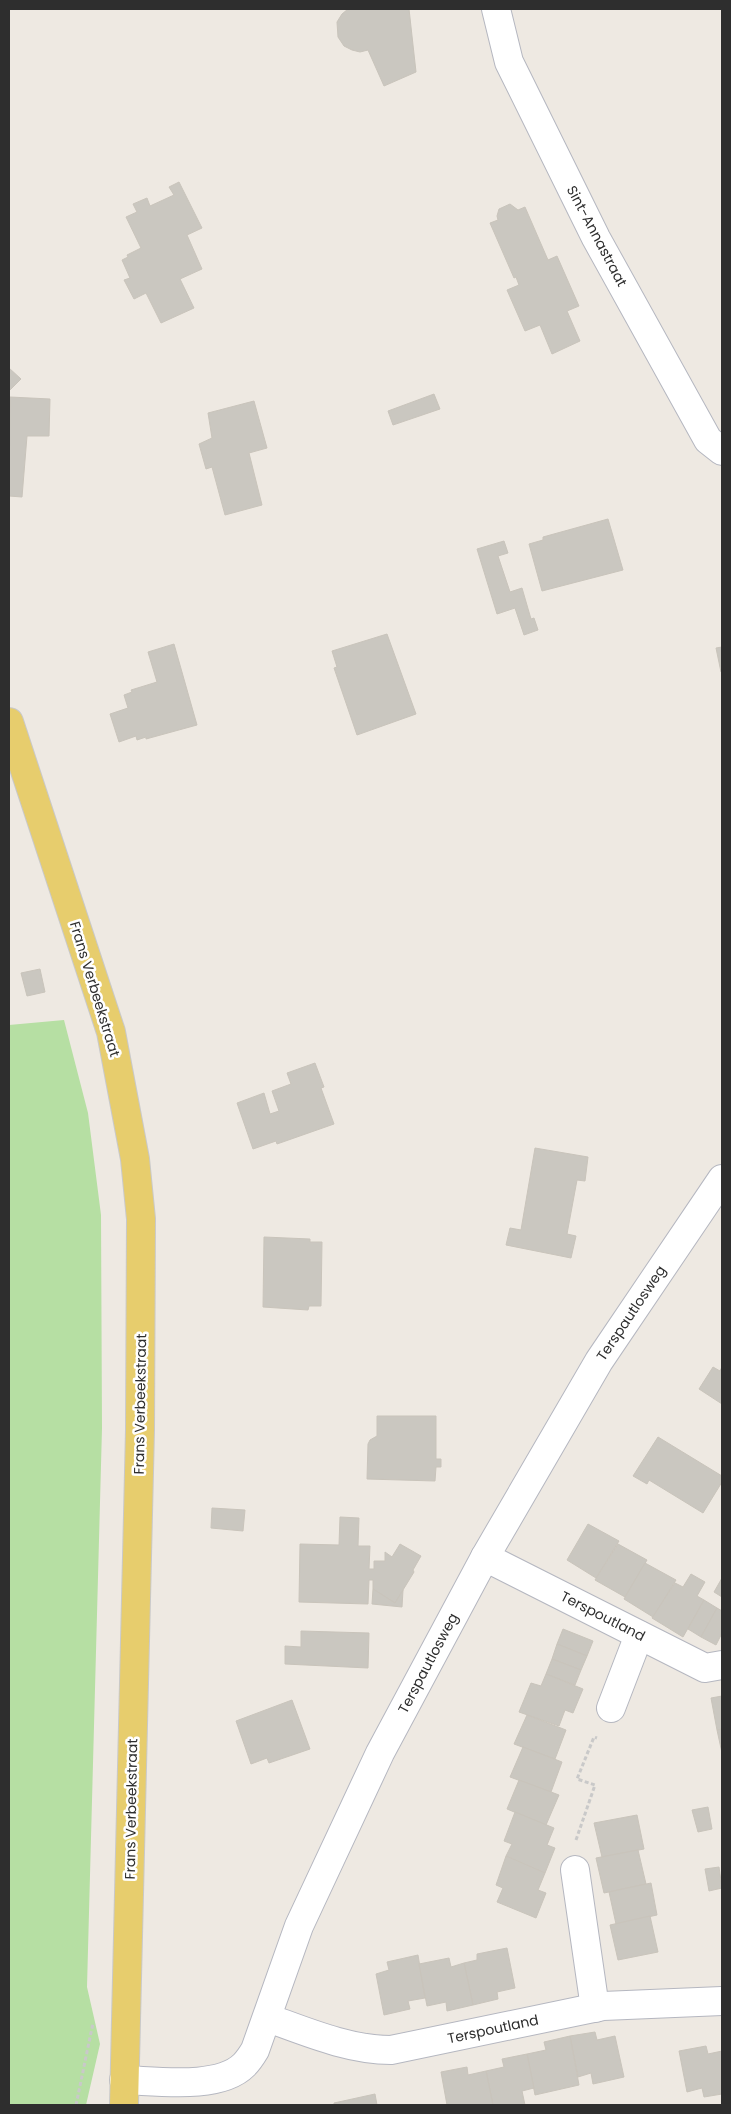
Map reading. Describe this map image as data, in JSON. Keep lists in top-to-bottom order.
{
  "streets": {
    "main road": ["Frans Verbeekstraat"],
    "street": ["Sint-Annastraat", "Terspautlosweg", "Terspoutland"]
  },
  "crossings": [
    ["Frans Verbeekstraat", "Terspautlosweg"],
    ["Terspautlosweg", "Terspoutland"]
  ]
}
